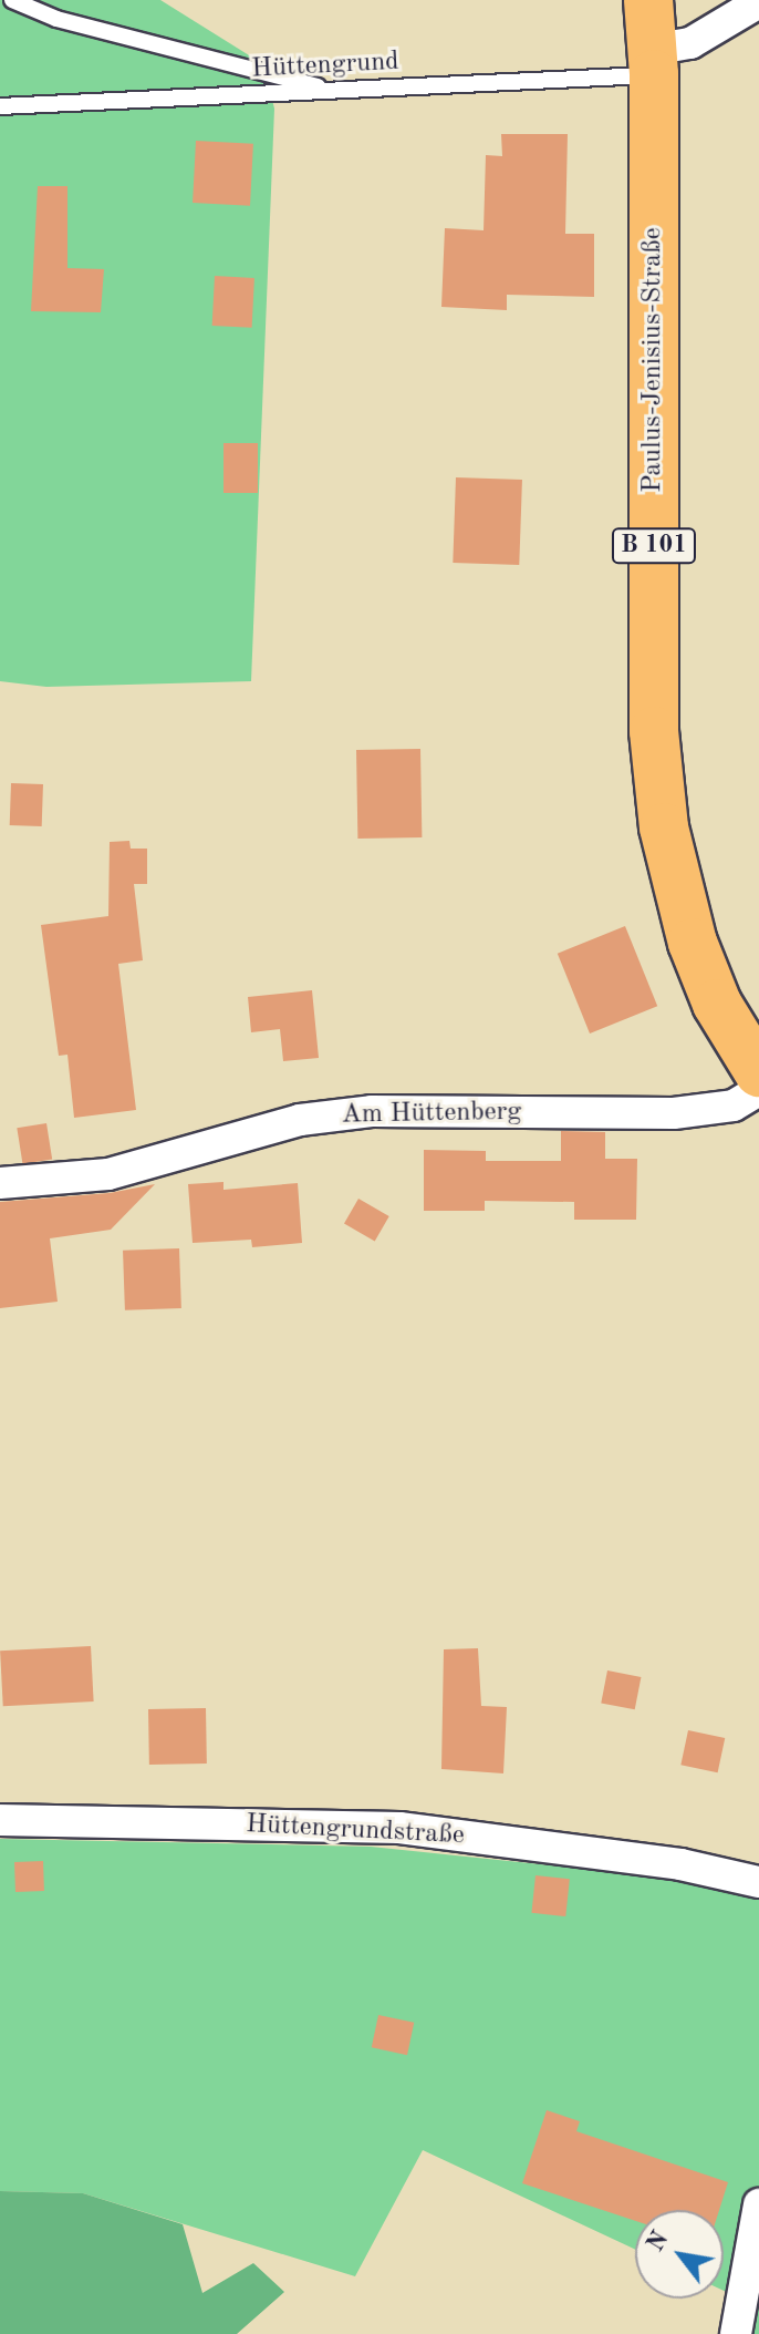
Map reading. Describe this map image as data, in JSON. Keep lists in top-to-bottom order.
{
  "streets": {
    "main road": ["Paulus-Jenisius-Straße", "B 101"],
    "street": ["Am Hüttenberg", "Hüttengrundstraße"],
    "lane": ["Hüttengrund"]
  },
  "crossings": [
    ["Hüttengrund", "Paulus-Jenisius-Straße"]
  ],
  "north": "top left"
}
